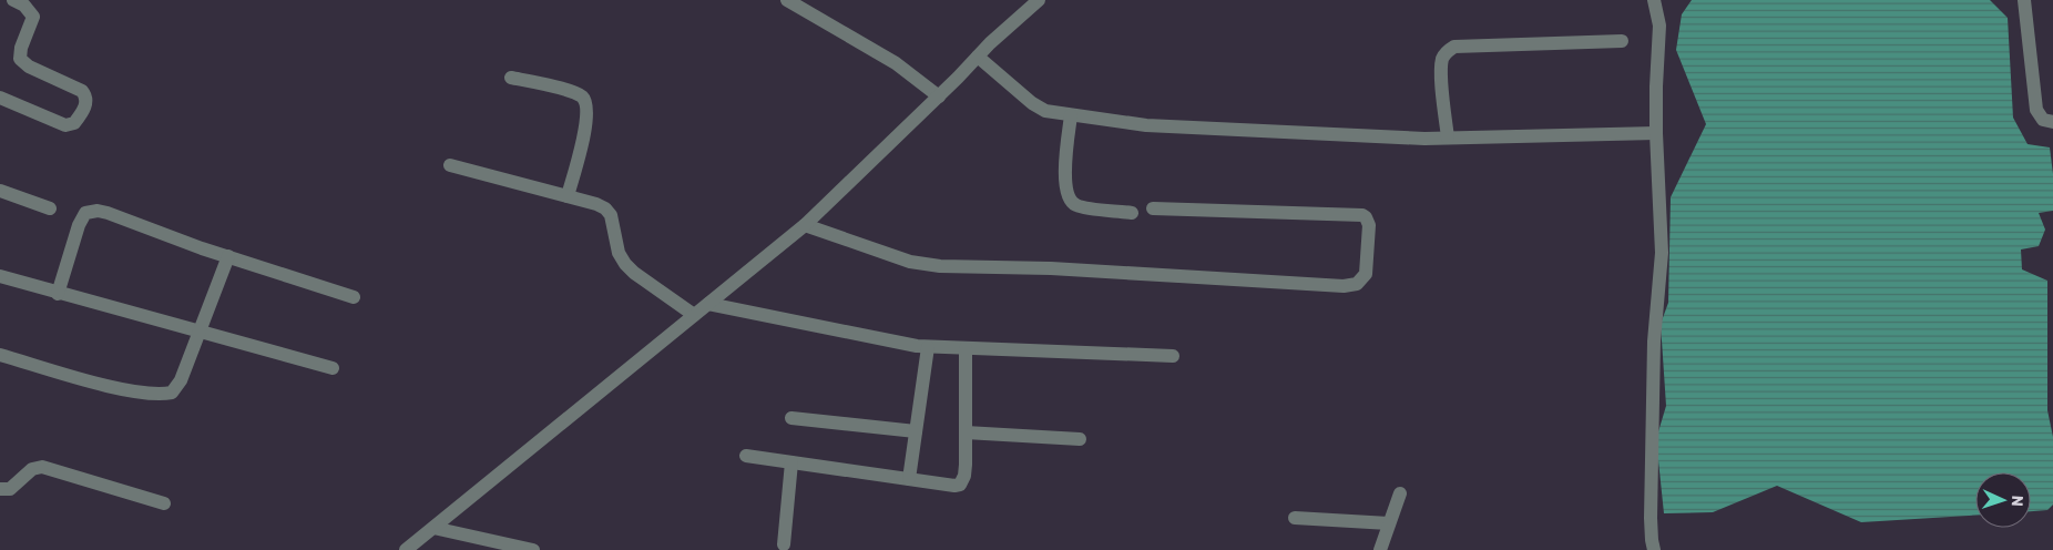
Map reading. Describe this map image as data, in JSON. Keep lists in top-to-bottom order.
{
  "north": "right"
}
